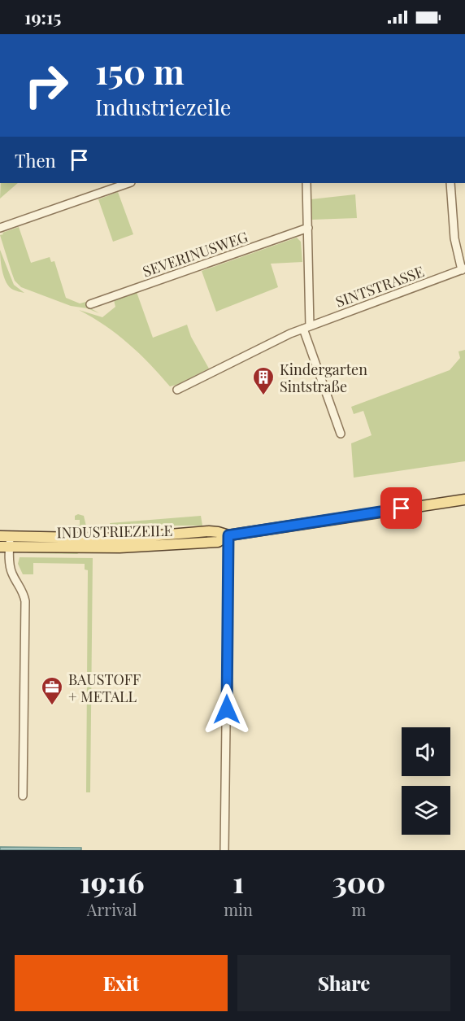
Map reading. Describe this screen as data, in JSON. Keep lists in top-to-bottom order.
{
  "streets": {
    "main road": ["INDUSTRIEZEILE"],
    "street": ["SEVERINUSWEG", "SINTSTRASSE"]
  },
  "places": {
    "building": ["Kindergarten Sintstraße"],
    "office": ["BAUSTOFF + METALL"]
  },
  "page": {
    "status": "19:15",
    "turn": ["150 m", "Industriezeile"],
    "then": "Then",
    "eta": [
      "19:16",
      "Arrival",
      "1",
      "min",
      "300",
      "m"
    ],
    "buttons": ["Exit", "Share"]
  }
}
